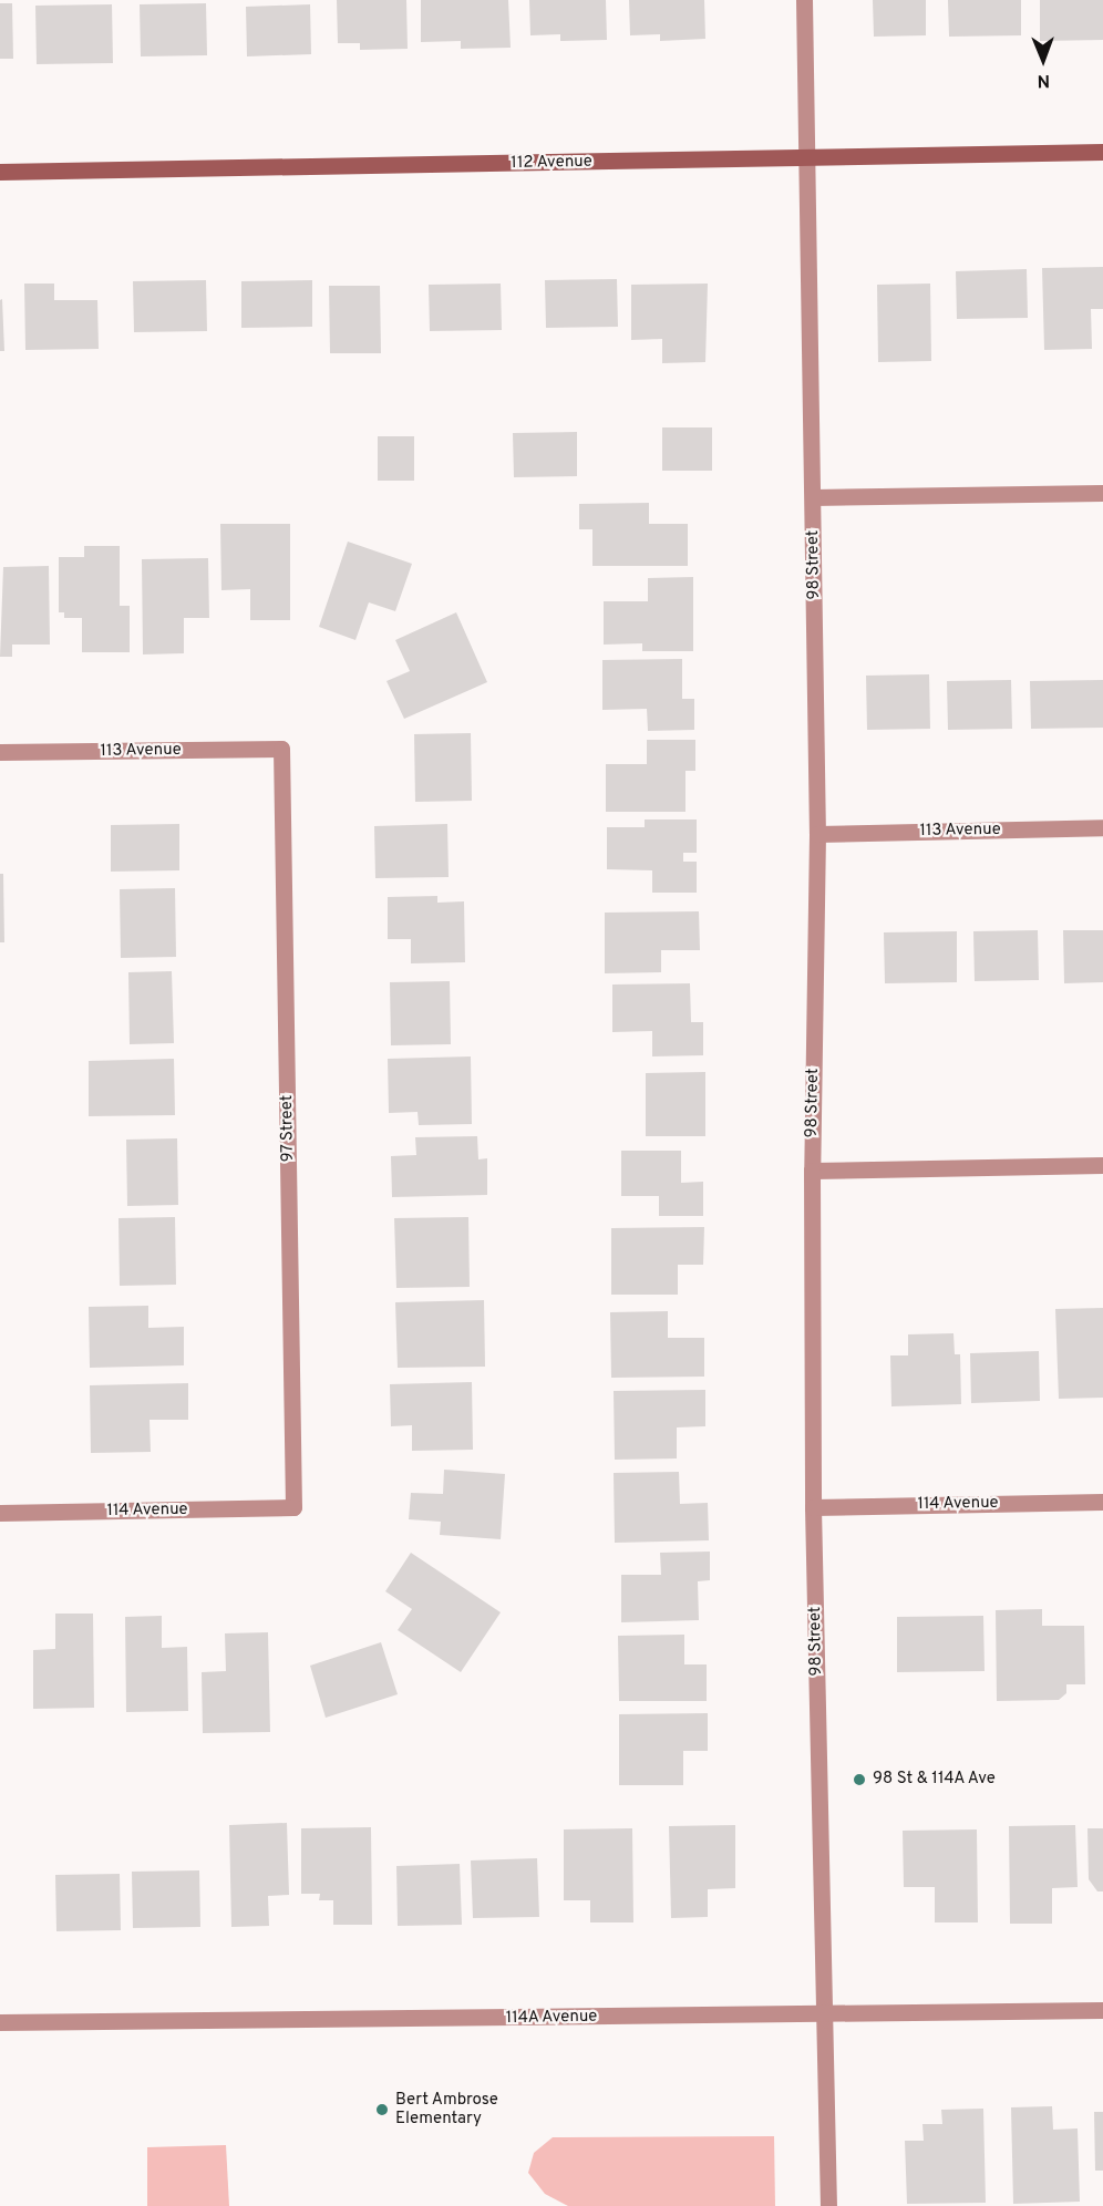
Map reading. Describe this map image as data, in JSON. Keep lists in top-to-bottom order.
{
  "streets": {
    "street": [
      "112 Avenue",
      "98 Street",
      "113 Avenue",
      "97 Street",
      "114 Avenue",
      "114A Avenue"
    ]
  },
  "crossings": [
    ["112 Avenue", "98 Street"],
    ["98 Street", "113 Avenue"],
    ["98 Street", "114 Avenue"],
    ["98 Street", "114A Avenue"],
    ["113 Avenue", "97 Street"],
    ["97 Street", "114 Avenue"]
  ],
  "places": ["98 St & 114A Ave", "Bert Ambrose Elementary"],
  "north": "bottom"
}
